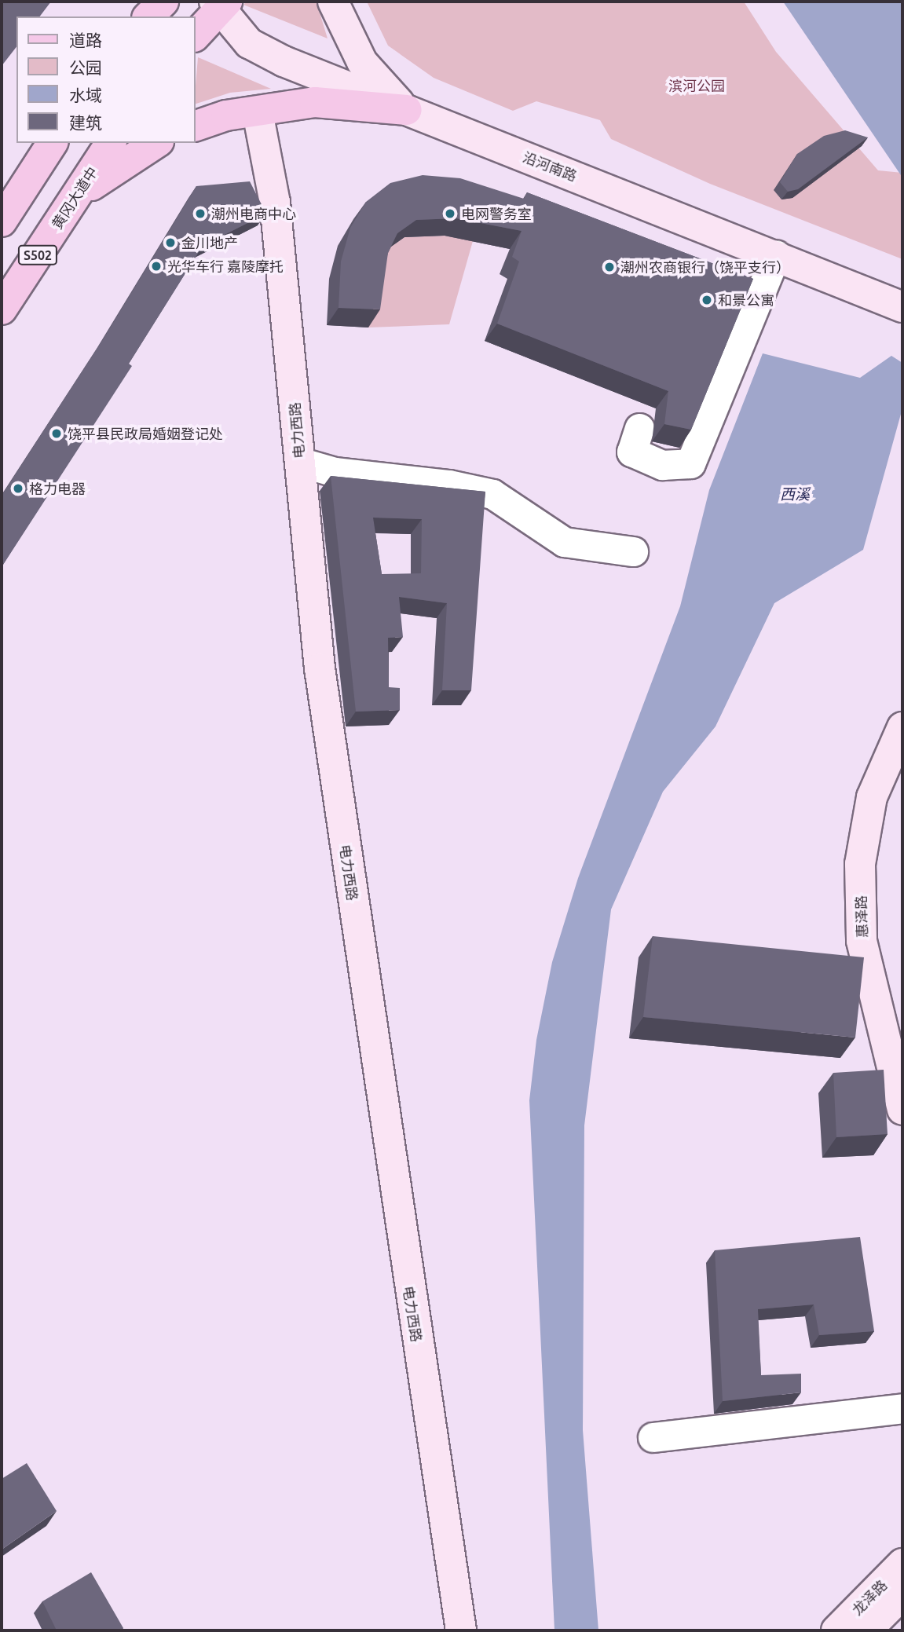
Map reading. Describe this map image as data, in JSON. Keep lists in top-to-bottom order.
{
  "streets": {
    "main road": ["黄冈大道中", "S502"],
    "street": [
      "沿河南路",
      "电力西路",
      "惠泽路",
      "龙泽路"
    ]
  },
  "water": ["西溪"],
  "parks": ["滨河公园"],
  "places": [
    "潮州电商中心",
    "电网警务室",
    "金川地产",
    "光华车行 嘉陵摩托",
    "潮州农商银行（饶平支行）",
    "和景公寓",
    "饶平县民政局婚姻登记处",
    "格力电器"
  ],
  "legend": [
    "道路",
    "公园",
    "水域",
    "建筑"
  ]
}
